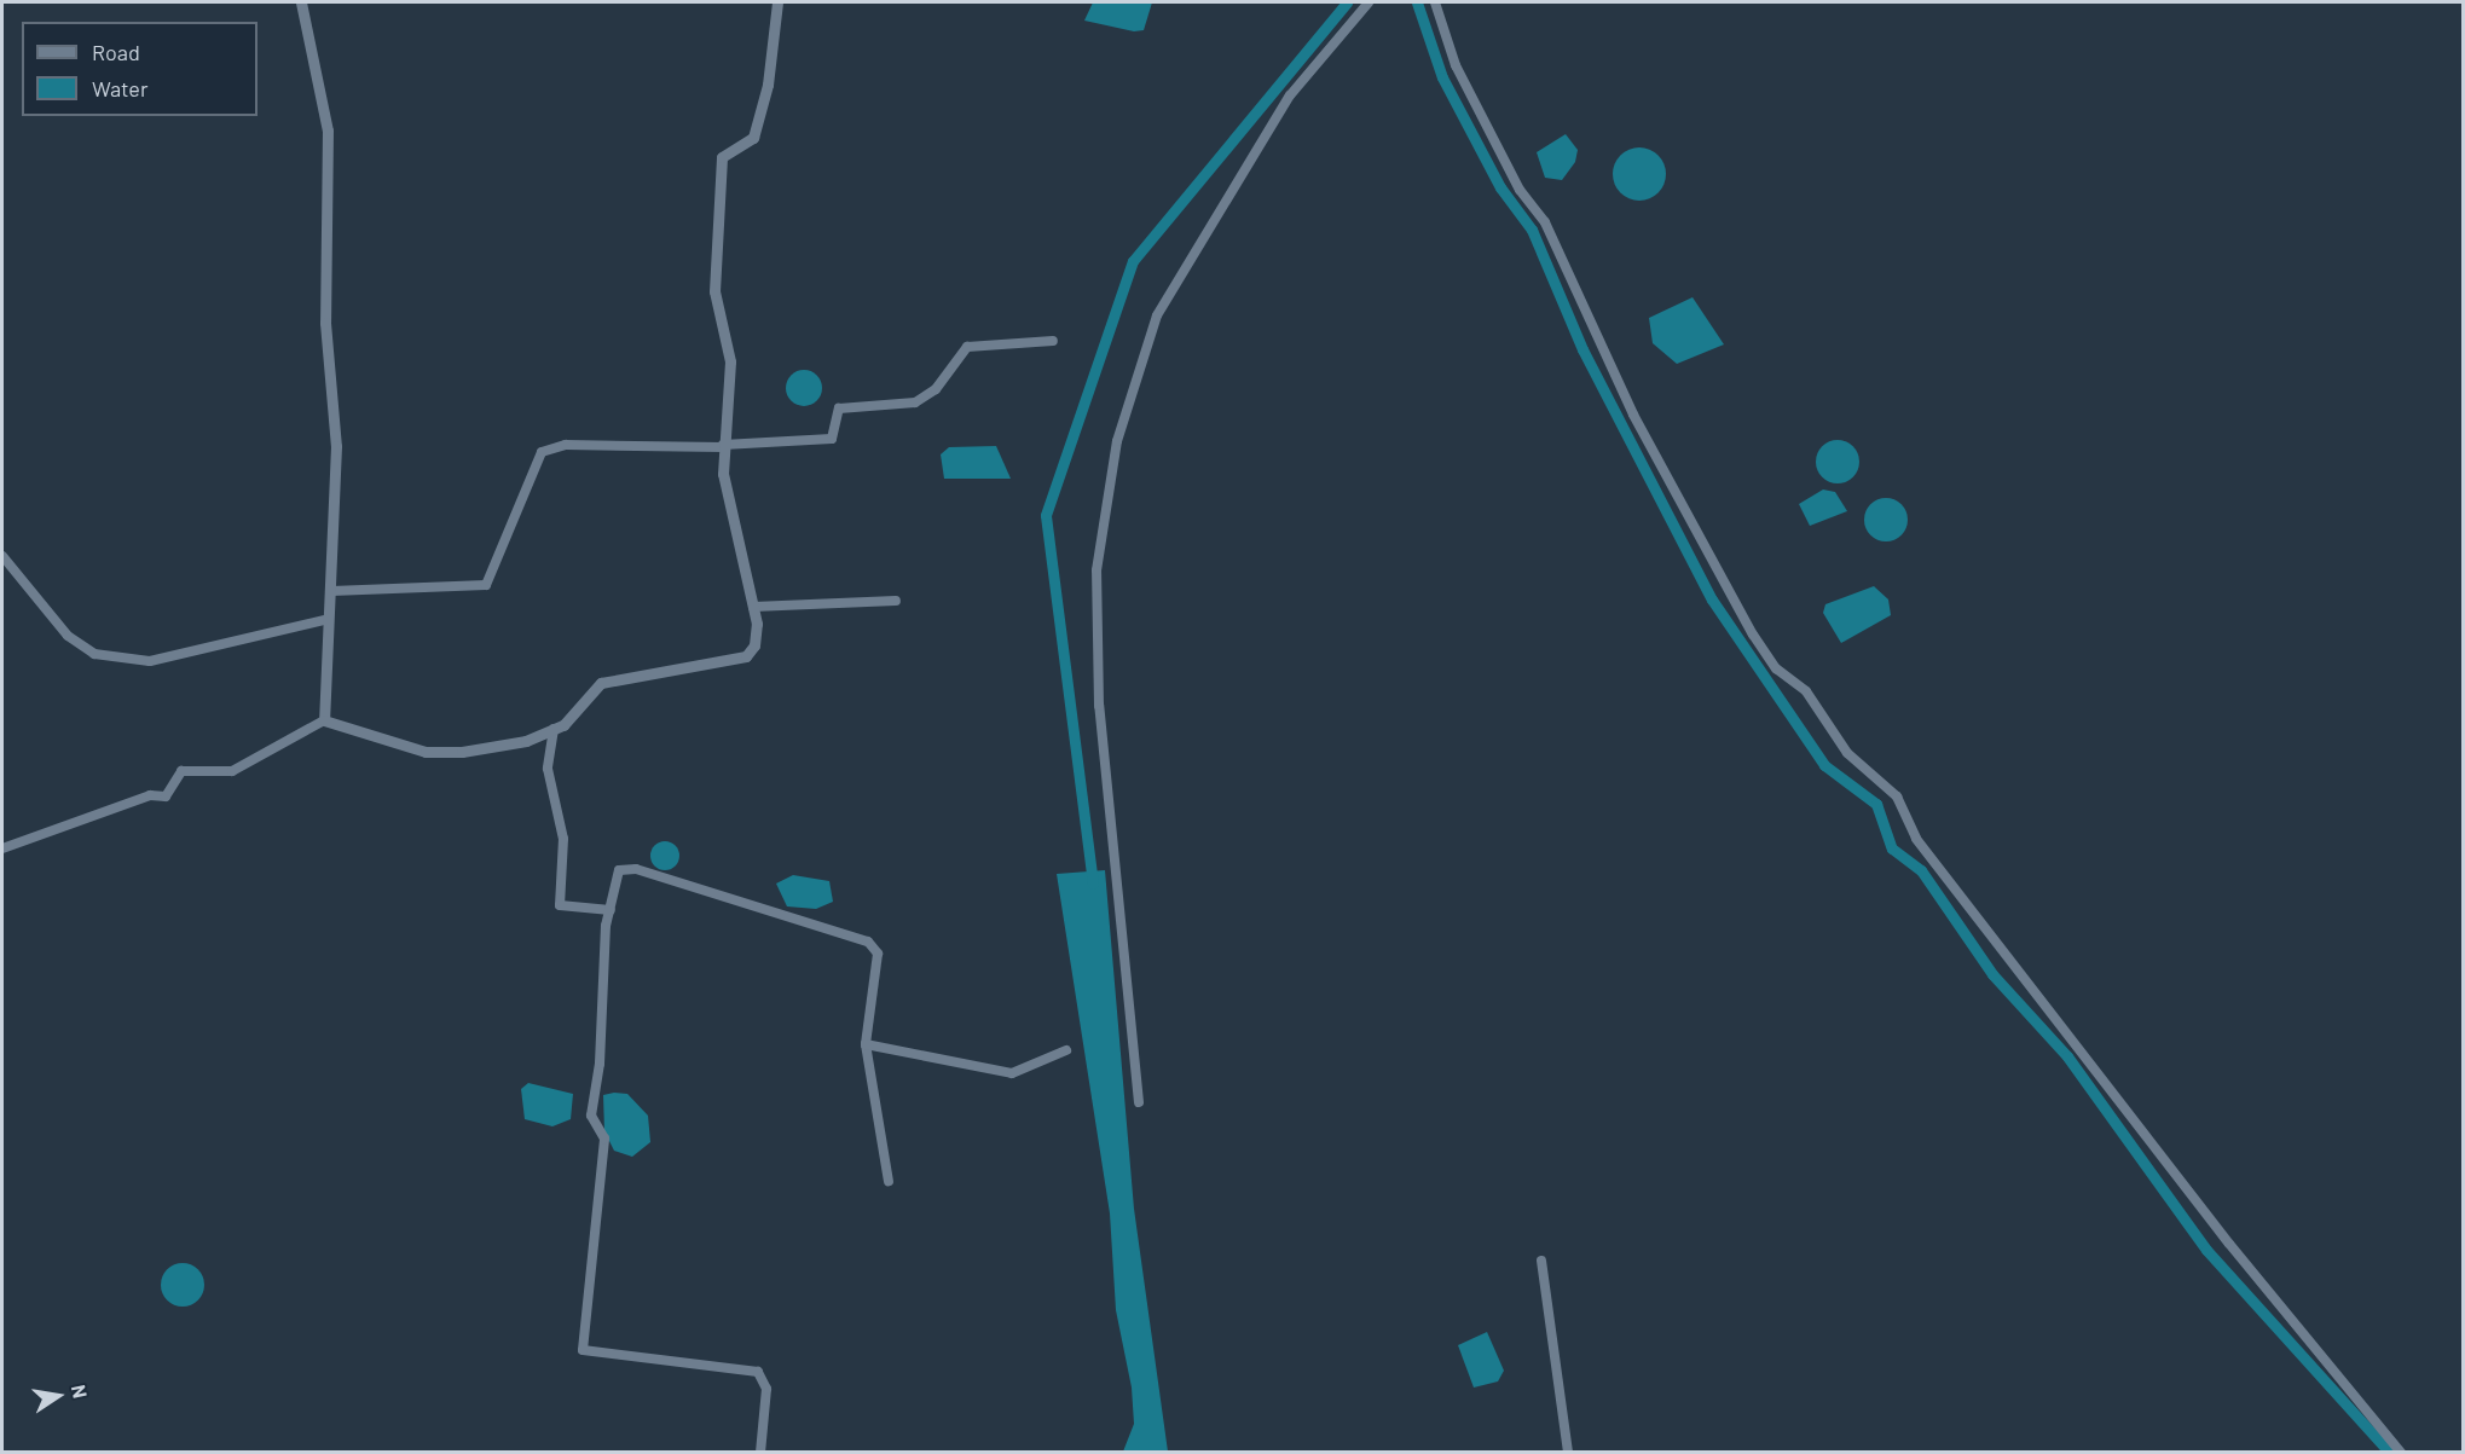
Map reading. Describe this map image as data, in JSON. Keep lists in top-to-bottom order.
{
  "legend": ["Road", "Water"],
  "north": "right"
}
